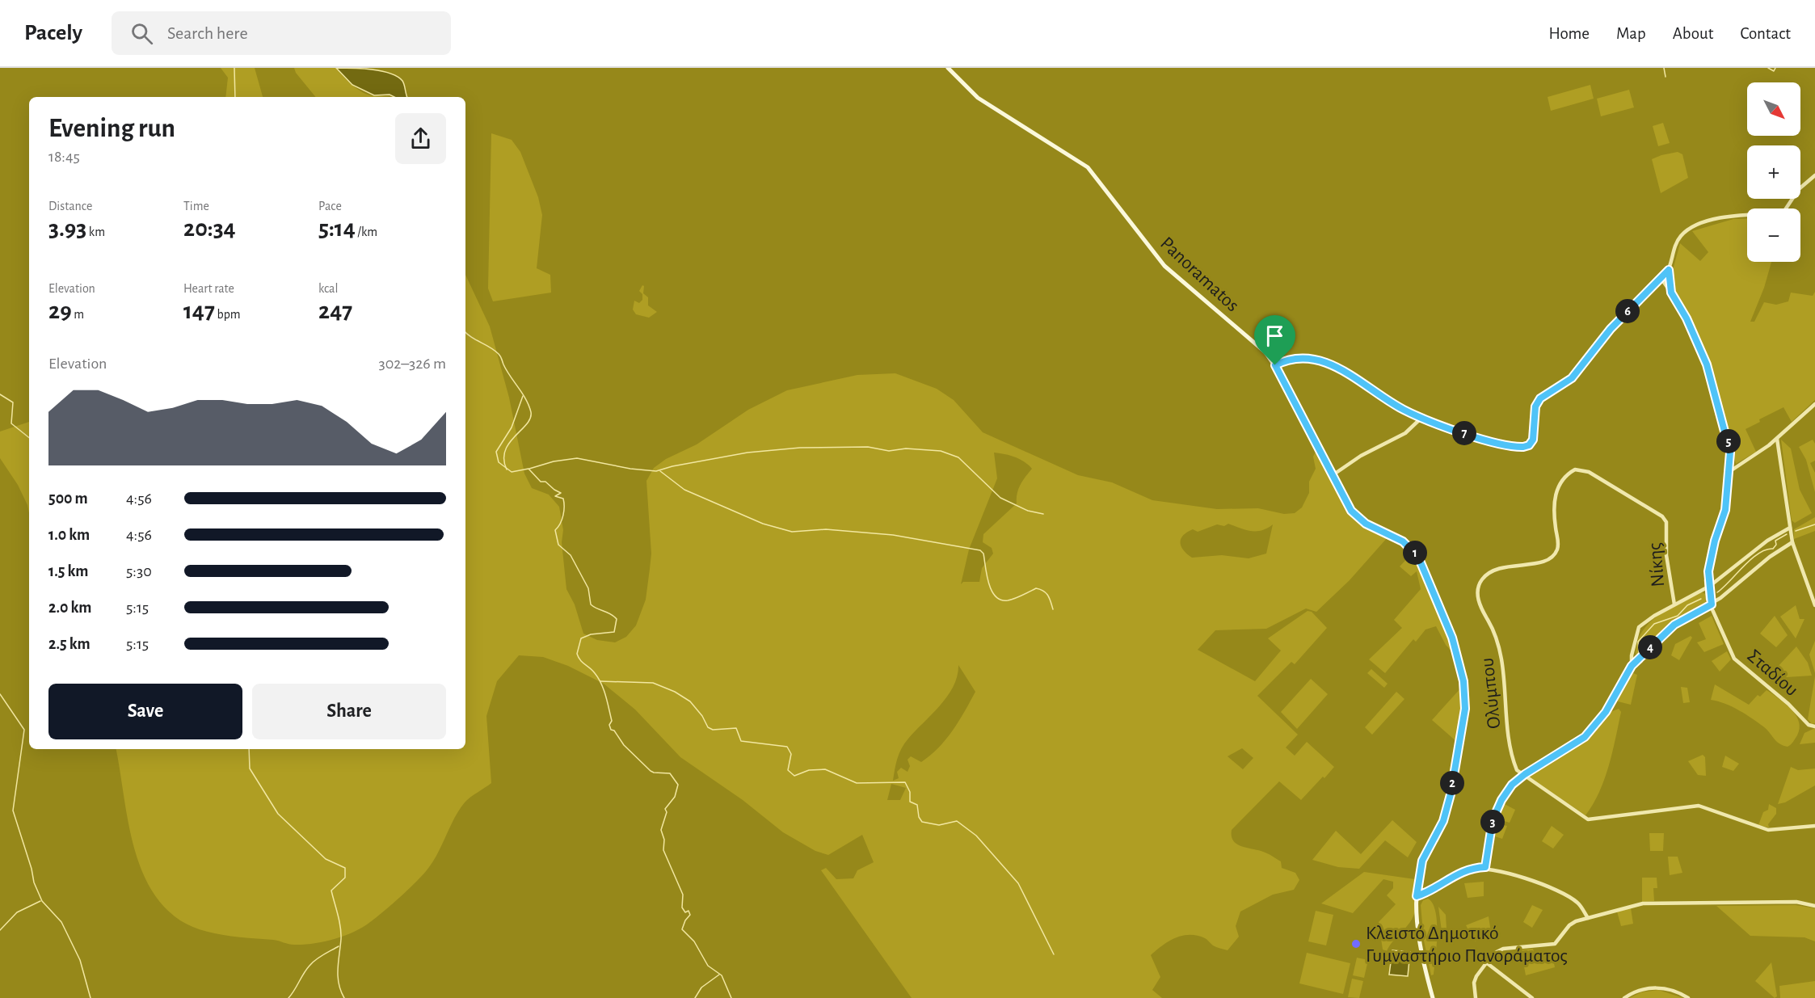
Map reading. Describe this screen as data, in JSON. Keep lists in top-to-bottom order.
{
  "streets": {
    "main road": ["Panoramatos"],
    "street": ["Νίκης", "Σταδίου", "Ολύμπου"]
  },
  "crossings": [
    ["Νίκης", "Ολύμπου"]
  ],
  "places": ["Κλειστό Δημοτικό Γυμναστήριο Πανοράματος"],
  "north": "bottom right",
  "page": {
    "header": "Pacely",
    "search": "Search here",
    "nav": [
      "Home",
      "Map",
      "About",
      "Contact"
    ],
    "map_buttons": ["+", "−"],
    "heading": ["Evening run", "18:45"],
    "stats": [
      ["Distance", "3.93 km"],
      ["Time", "20:34"],
      ["Pace", "5:14 /km"],
      ["Elevation", "29 m"],
      ["Heart rate", "147 bpm"],
      ["kcal", "247"]
    ],
    "pins": [
      "6",
      "7",
      "5",
      "1",
      "4",
      "2",
      "3"
    ],
    "chart": ["Elevation", "302–326 m"],
    "list": [
      {
        "name": "500 m",
        "note": "4:56"
      },
      {
        "name": "1.0 km",
        "note": "4:56"
      },
      {
        "name": "1.5 km",
        "note": "5:30"
      },
      {
        "name": "2.0 km",
        "note": "5:15"
      },
      {
        "name": "2.5 km",
        "note": "5:15"
      }
    ],
    "buttons": ["Save", "Share"]
  }
}
